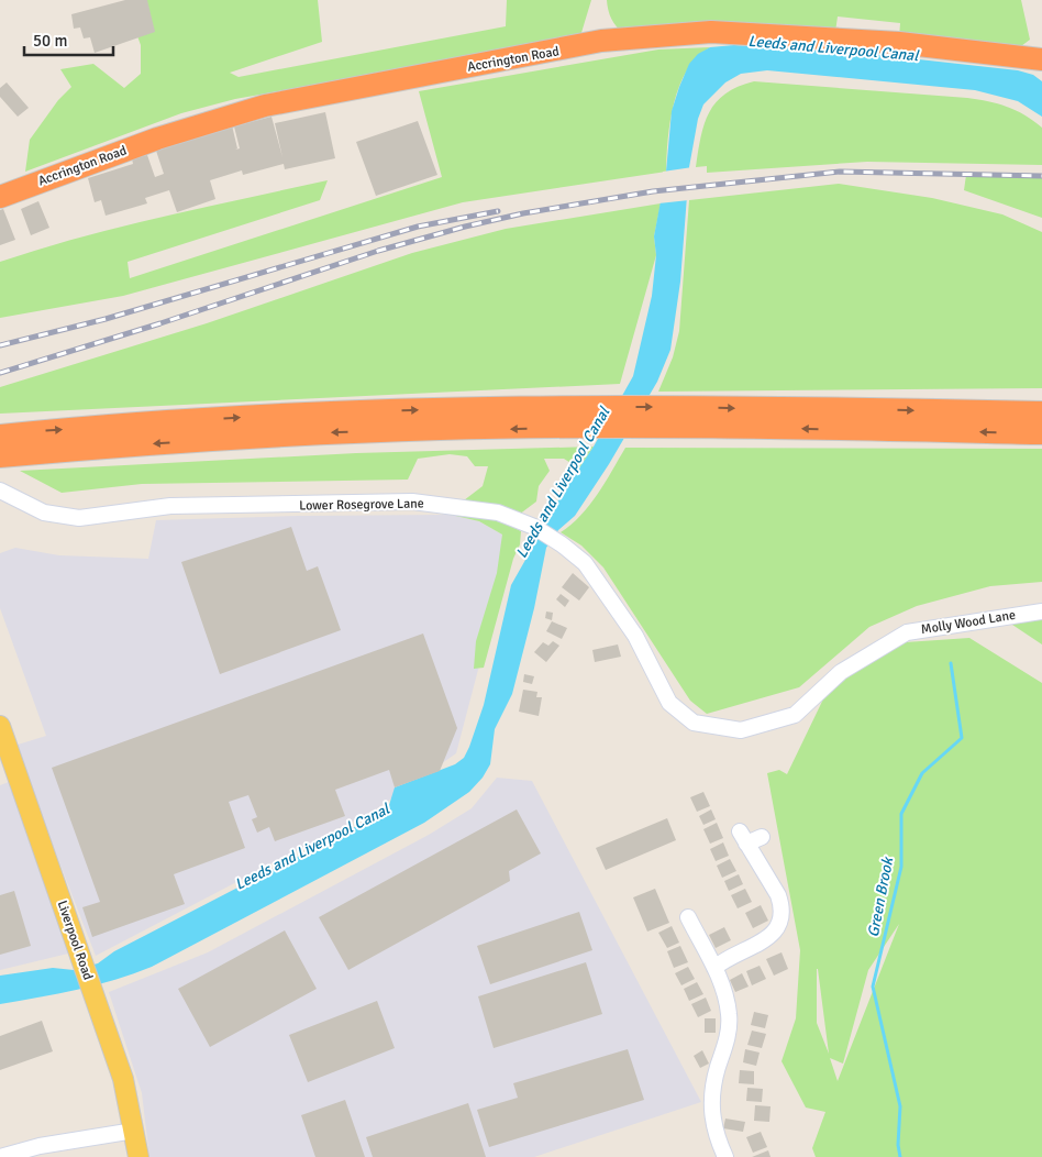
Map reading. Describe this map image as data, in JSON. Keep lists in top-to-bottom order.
{
  "streets": {
    "highway": ["Accrington Road"],
    "main road": ["Liverpool Road"],
    "street": ["Lower Rosegrove Lane", "Molly Wood Lane"]
  },
  "crossings": [
    ["Lower Rosegrove Lane", "Molly Wood Lane"]
  ],
  "water": ["Leeds and Liverpool Canal", "Green Brook"],
  "scale_bar": "50 m"
}
